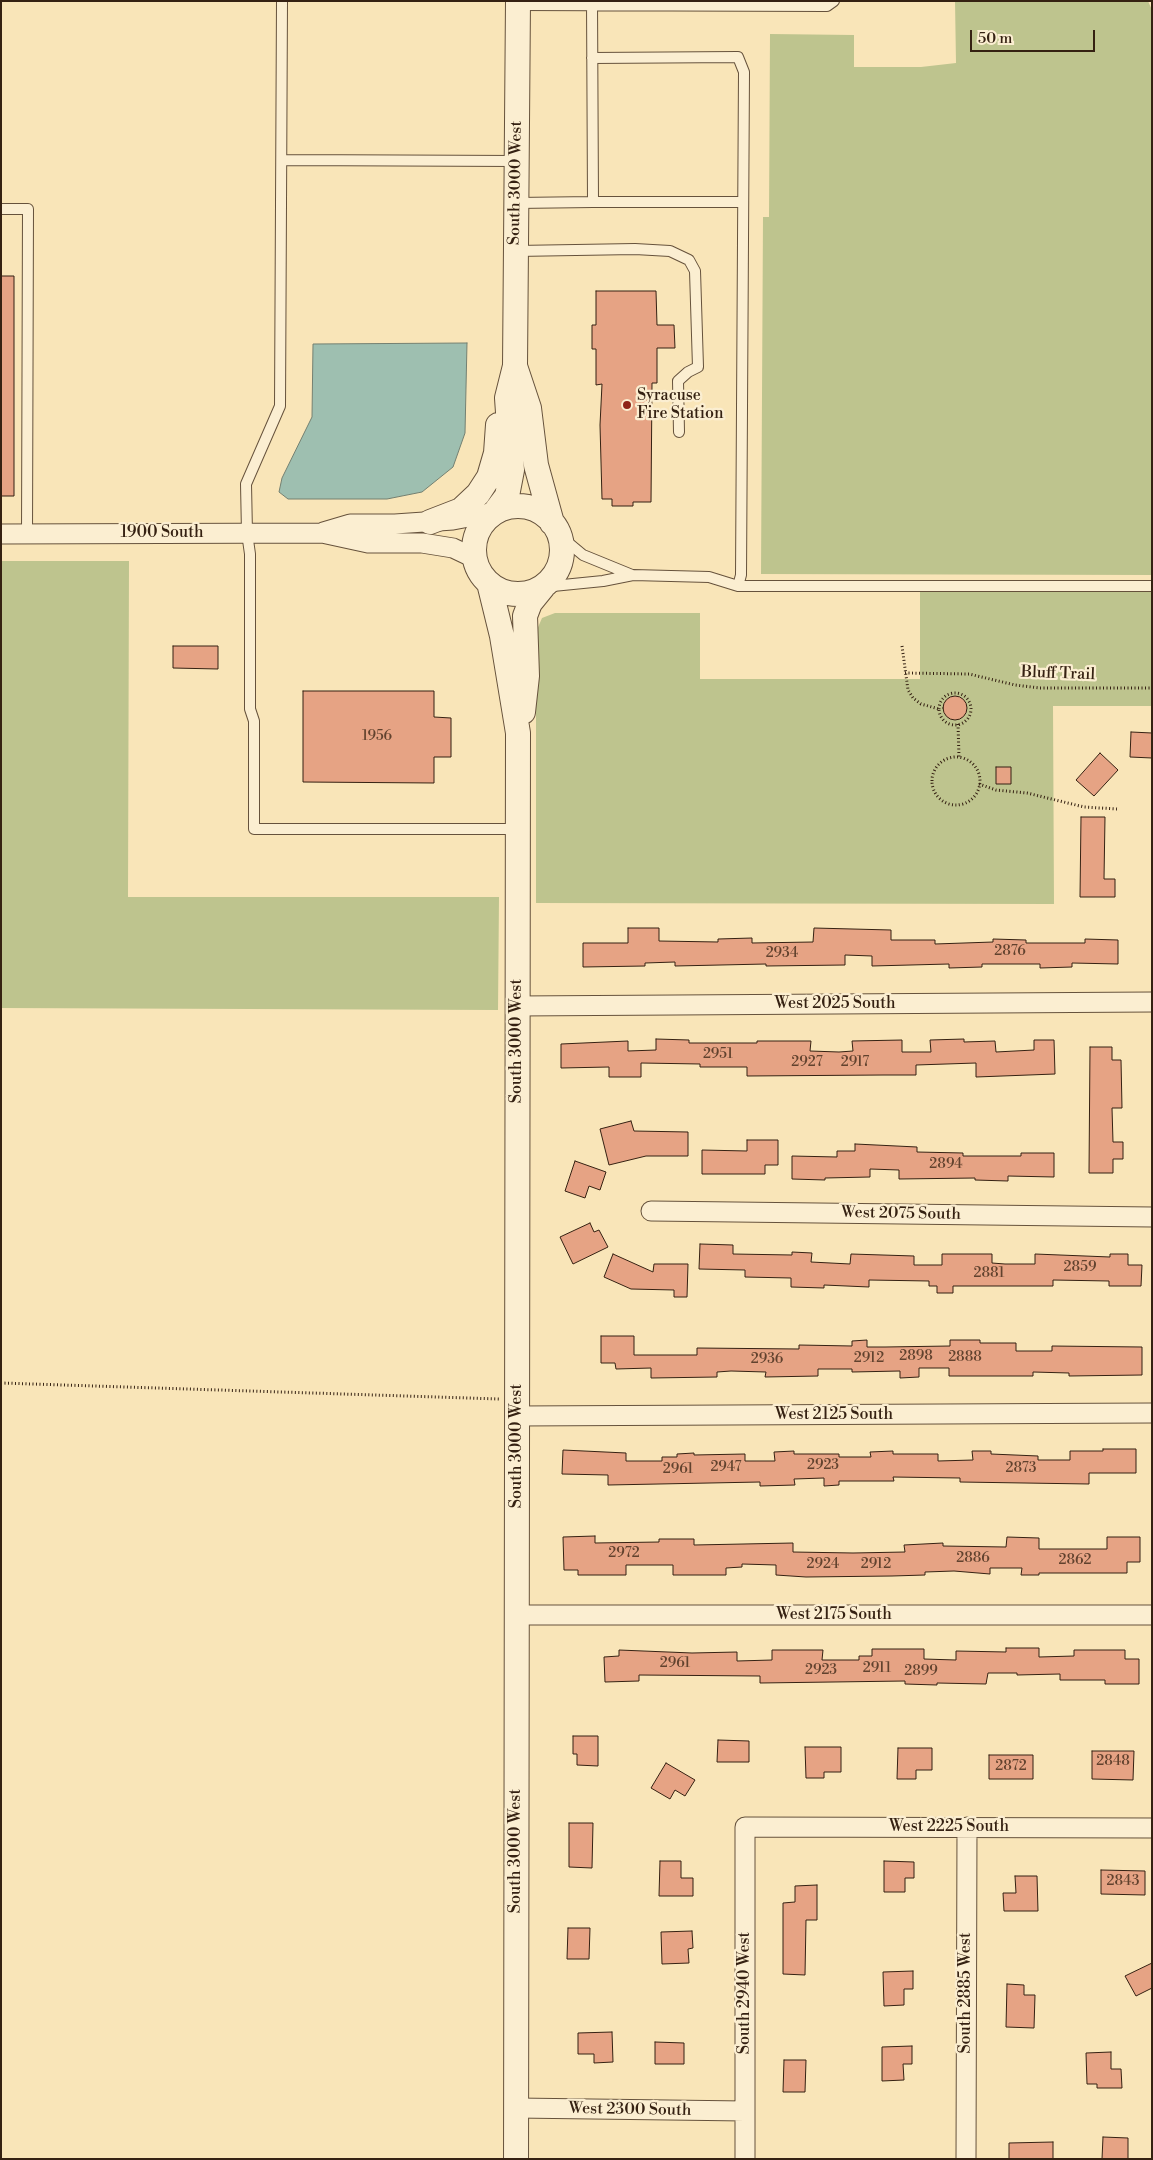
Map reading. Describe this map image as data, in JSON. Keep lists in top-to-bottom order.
{
  "streets": {
    "street": [
      "South 3000 West",
      "1900 South",
      "West 2025 South",
      "West 2075 South",
      "West 2125 South",
      "West 2175 South",
      "West 2225 South",
      "South 2940 West",
      "South 2885 West",
      "West 2300 South"
    ],
    "path": ["Bluff Trail"]
  },
  "crossings": [
    ["South 3000 West", "West 2025 South"],
    ["South 3000 West", "West 2125 South"],
    ["South 3000 West", "West 2175 South"],
    ["South 3000 West", "West 2300 South"],
    ["West 2225 South", "South 2940 West"],
    ["West 2225 South", "South 2885 West"],
    ["South 2940 West", "West 2300 South"]
  ],
  "places": ["Syracuse Fire Station"],
  "house_numbers": [
    "1956",
    "2876",
    "2934",
    "2951",
    "2927",
    "2917",
    "2894",
    "2859",
    "2881",
    "2898",
    "2888",
    "2912",
    "2936",
    "2923",
    "2947",
    "2873",
    "2961",
    "2972",
    "2886",
    "2862",
    "2924",
    "2912",
    "2961",
    "2911",
    "2923",
    "2899",
    "2848",
    "2872",
    "2843"
  ],
  "scale_bar": "50 m"
}
